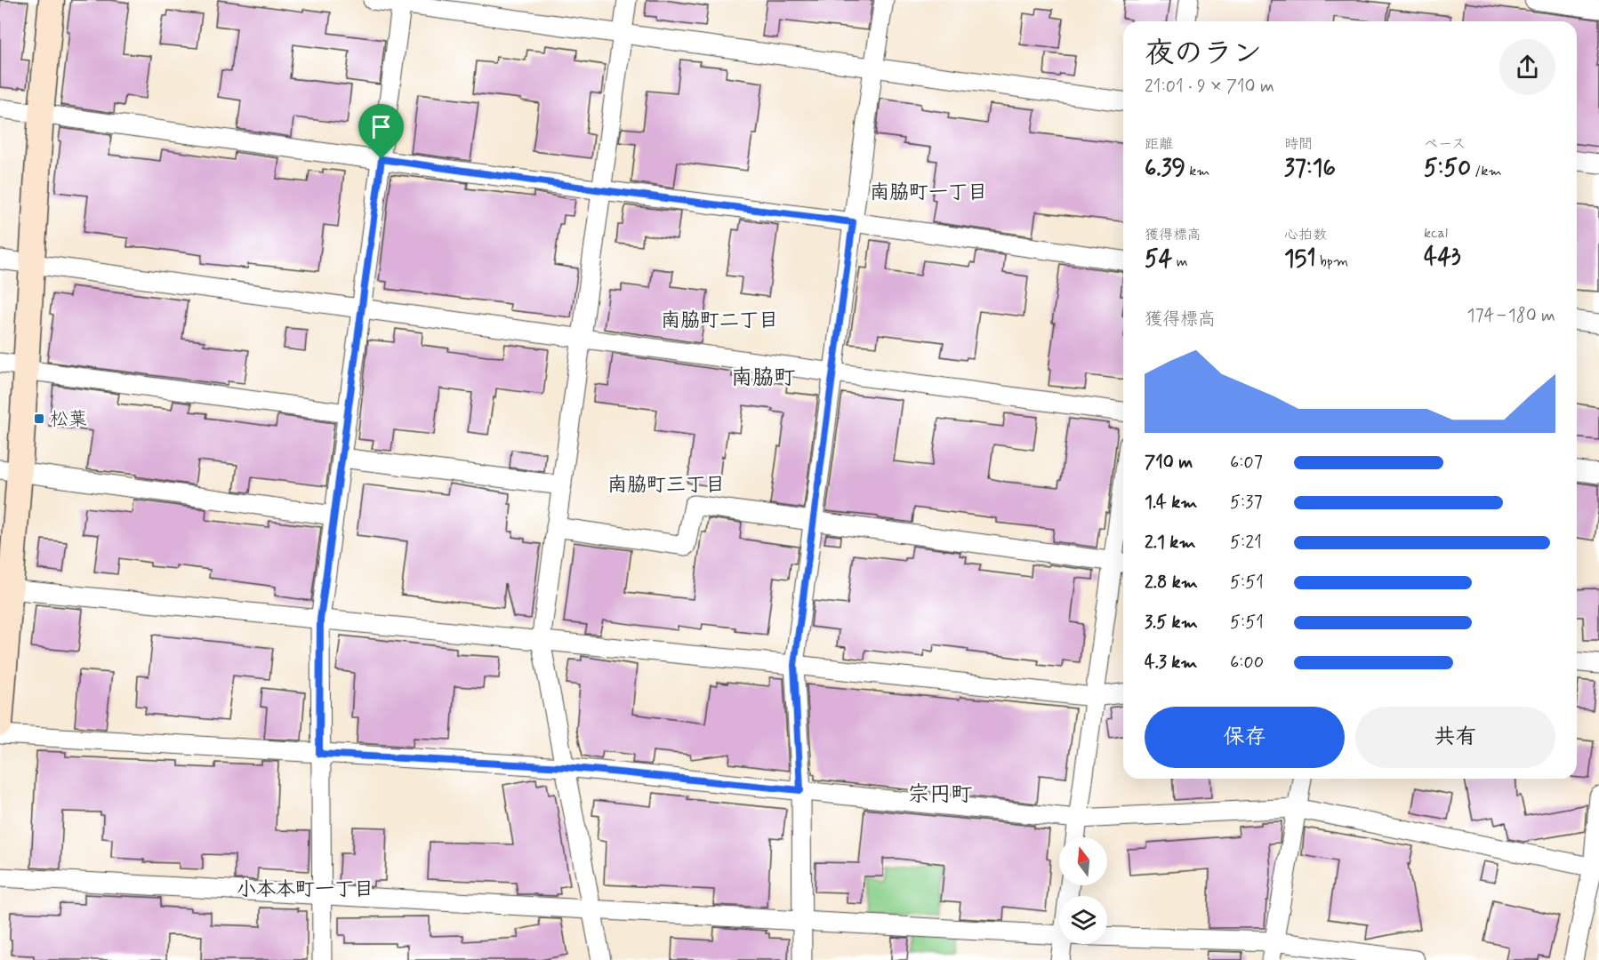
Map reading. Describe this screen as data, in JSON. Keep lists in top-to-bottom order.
{
  "districts": [
    "南脇町一丁目",
    "南脇町二丁目",
    "南脇町",
    "南脇町三丁目",
    "宗円町",
    "小本本町一丁目"
  ],
  "places": {
    "transit": ["松葉"]
  },
  "north": "top",
  "page": {
    "heading": ["夜のラン", "21:01 · 9 × 710 m"],
    "stats": [
      ["距離", "6.39 km"],
      ["時間", "37:16"],
      ["ペース", "5:50 /km"],
      ["獲得標高", "54 m"],
      ["心拍数", "151 bpm"],
      ["kcal", "443"]
    ],
    "chart": ["獲得標高", "174–180 m"],
    "list": [
      {
        "name": "710 m",
        "note": "6:07"
      },
      {
        "name": "1.4 km",
        "note": "5:37"
      },
      {
        "name": "2.1 km",
        "note": "5:21"
      },
      {
        "name": "2.8 km",
        "note": "5:51"
      },
      {
        "name": "3.5 km",
        "note": "5:51"
      },
      {
        "name": "4.3 km",
        "note": "6:00"
      }
    ],
    "buttons": ["保存", "共有"]
  }
}
